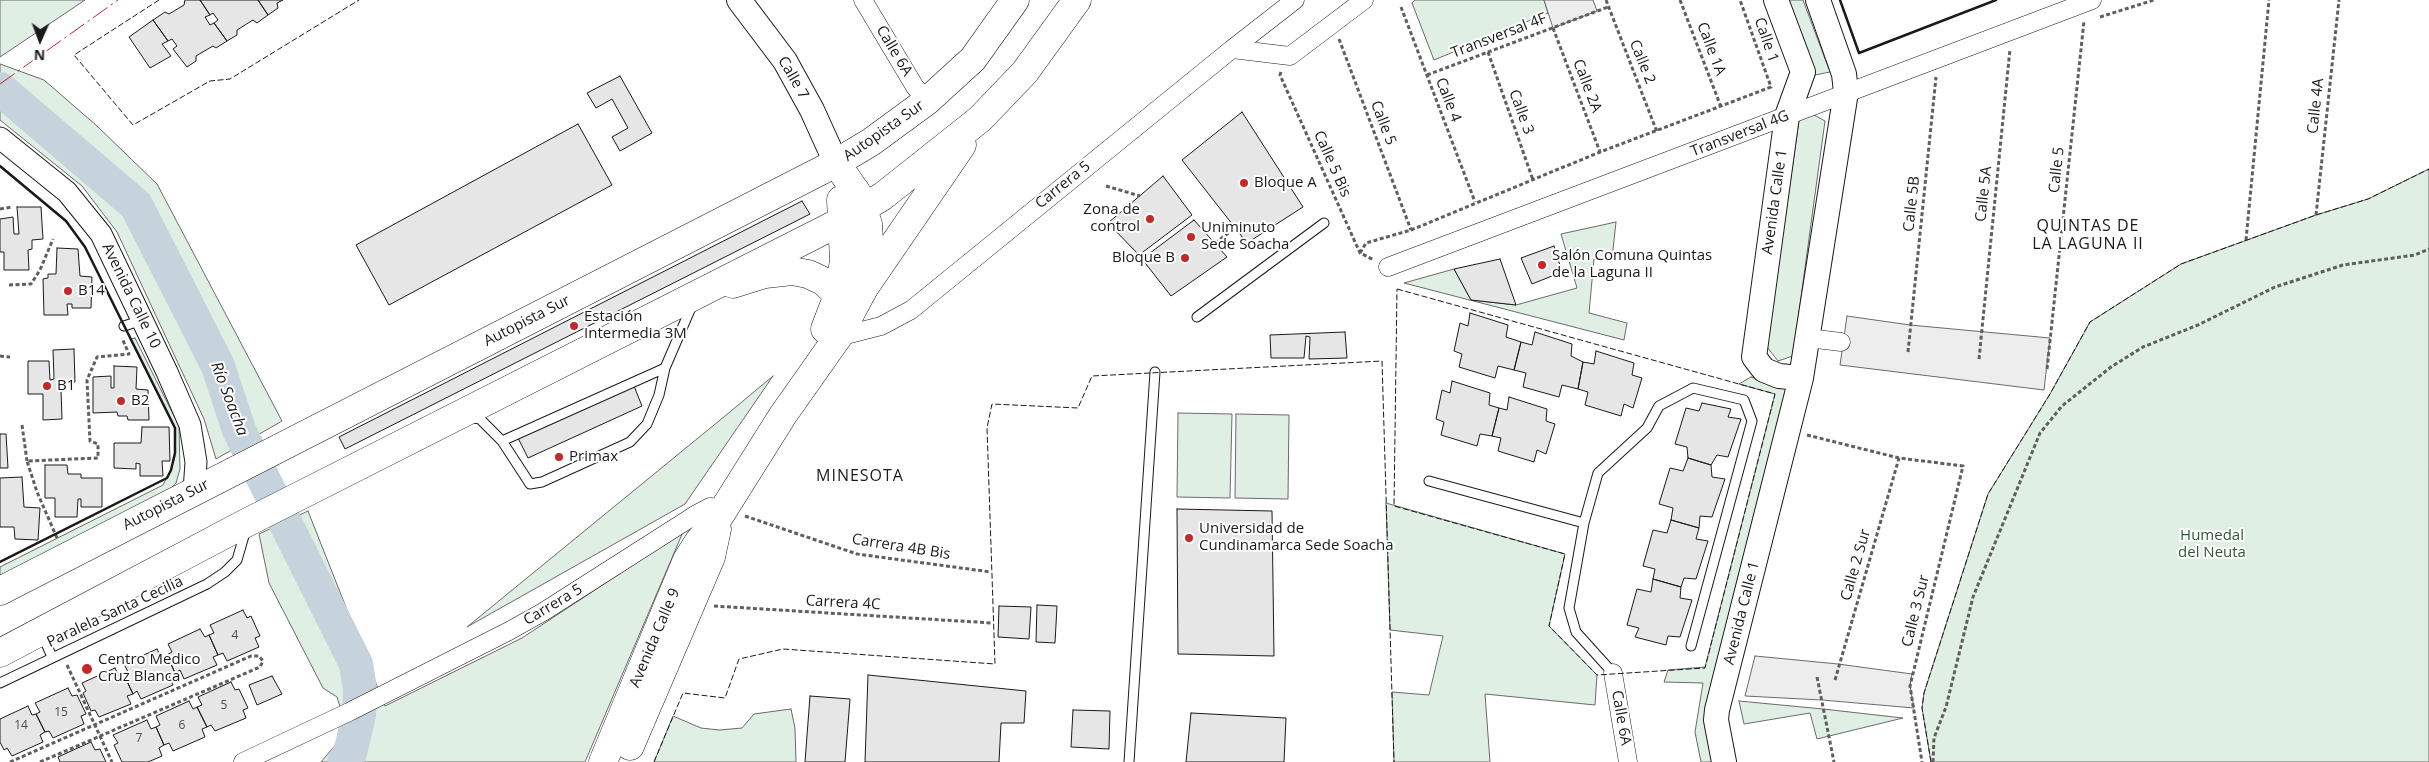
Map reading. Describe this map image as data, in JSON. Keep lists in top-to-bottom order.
{
  "streets": {
    "main road": [
      "Calle 7",
      "Autopista Sur",
      "Avenida Calle 1",
      "Avenida Calle 9"
    ],
    "street": [
      "Calle 6A",
      "Transversal 4G",
      "Carrera 5",
      "Avenida Calle 10"
    ],
    "lane": ["Paralela Santa Cecilia"],
    "path": [
      "Transversal 4F",
      "Calle 1",
      "Calle 1A",
      "Calle 2",
      "Calle 2A",
      "Calle 4",
      "Calle 4A",
      "Calle 3",
      "Calle 5",
      "Calle 5 Bis",
      "Calle 5A",
      "Calle 5B",
      "Carrera 4B Bis",
      "Calle 2 Sur",
      "Carrera 4C",
      "Calle 3 Sur"
    ]
  },
  "crossings": [
    ["Transversal 4F", "Calle 2"],
    ["Transversal 4F", "Calle 2A"],
    ["Transversal 4F", "Calle 4"],
    ["Transversal 4F", "Calle 3"],
    ["Calle 1", "Calle 1A"],
    ["Calle 6A", "Autopista Sur"],
    ["Calle 7", "Autopista Sur"],
    ["Calle 7", "Avenida Calle 9"],
    ["Calle 5", "Transversal 4G"],
    ["Autopista Sur", "Avenida Calle 10"],
    ["Autopista Sur", "Avenida Calle 9"],
    ["Transversal 4G", "Calle 5A"],
    ["Transversal 4G", "Avenida Calle 1"],
    ["Transversal 4G", "Calle 5B"],
    ["Carrera 5", "Carrera 4B Bis"],
    ["Carrera 5", "Avenida Calle 9"],
    ["Carrera 4B Bis", "Avenida Calle 9"],
    ["Calle 2 Sur", "Calle 3 Sur"],
    ["Carrera 4C", "Avenida Calle 9"]
  ],
  "districts": ["QUINTAS DE LA LAGUNA II", "MINESOTA"],
  "water": ["Río Soacha"],
  "parks": ["Humedal del Neuta"],
  "places": [
    "Bloque A",
    "Zona de control",
    "Uniminuto Sede Soacha",
    "Bloque B",
    "Salón Comuna Quintas de la Laguna II",
    "B14",
    "Estación Intermedia 3M",
    "B1",
    "B2",
    "Primax",
    "Universidad de Cundinamarca Sede Soacha",
    "Centro Medico Cruz Blanca"
  ],
  "house_numbers": [
    "4",
    "5",
    "15",
    "14",
    "6",
    "7"
  ],
  "north": "bottom"
}
